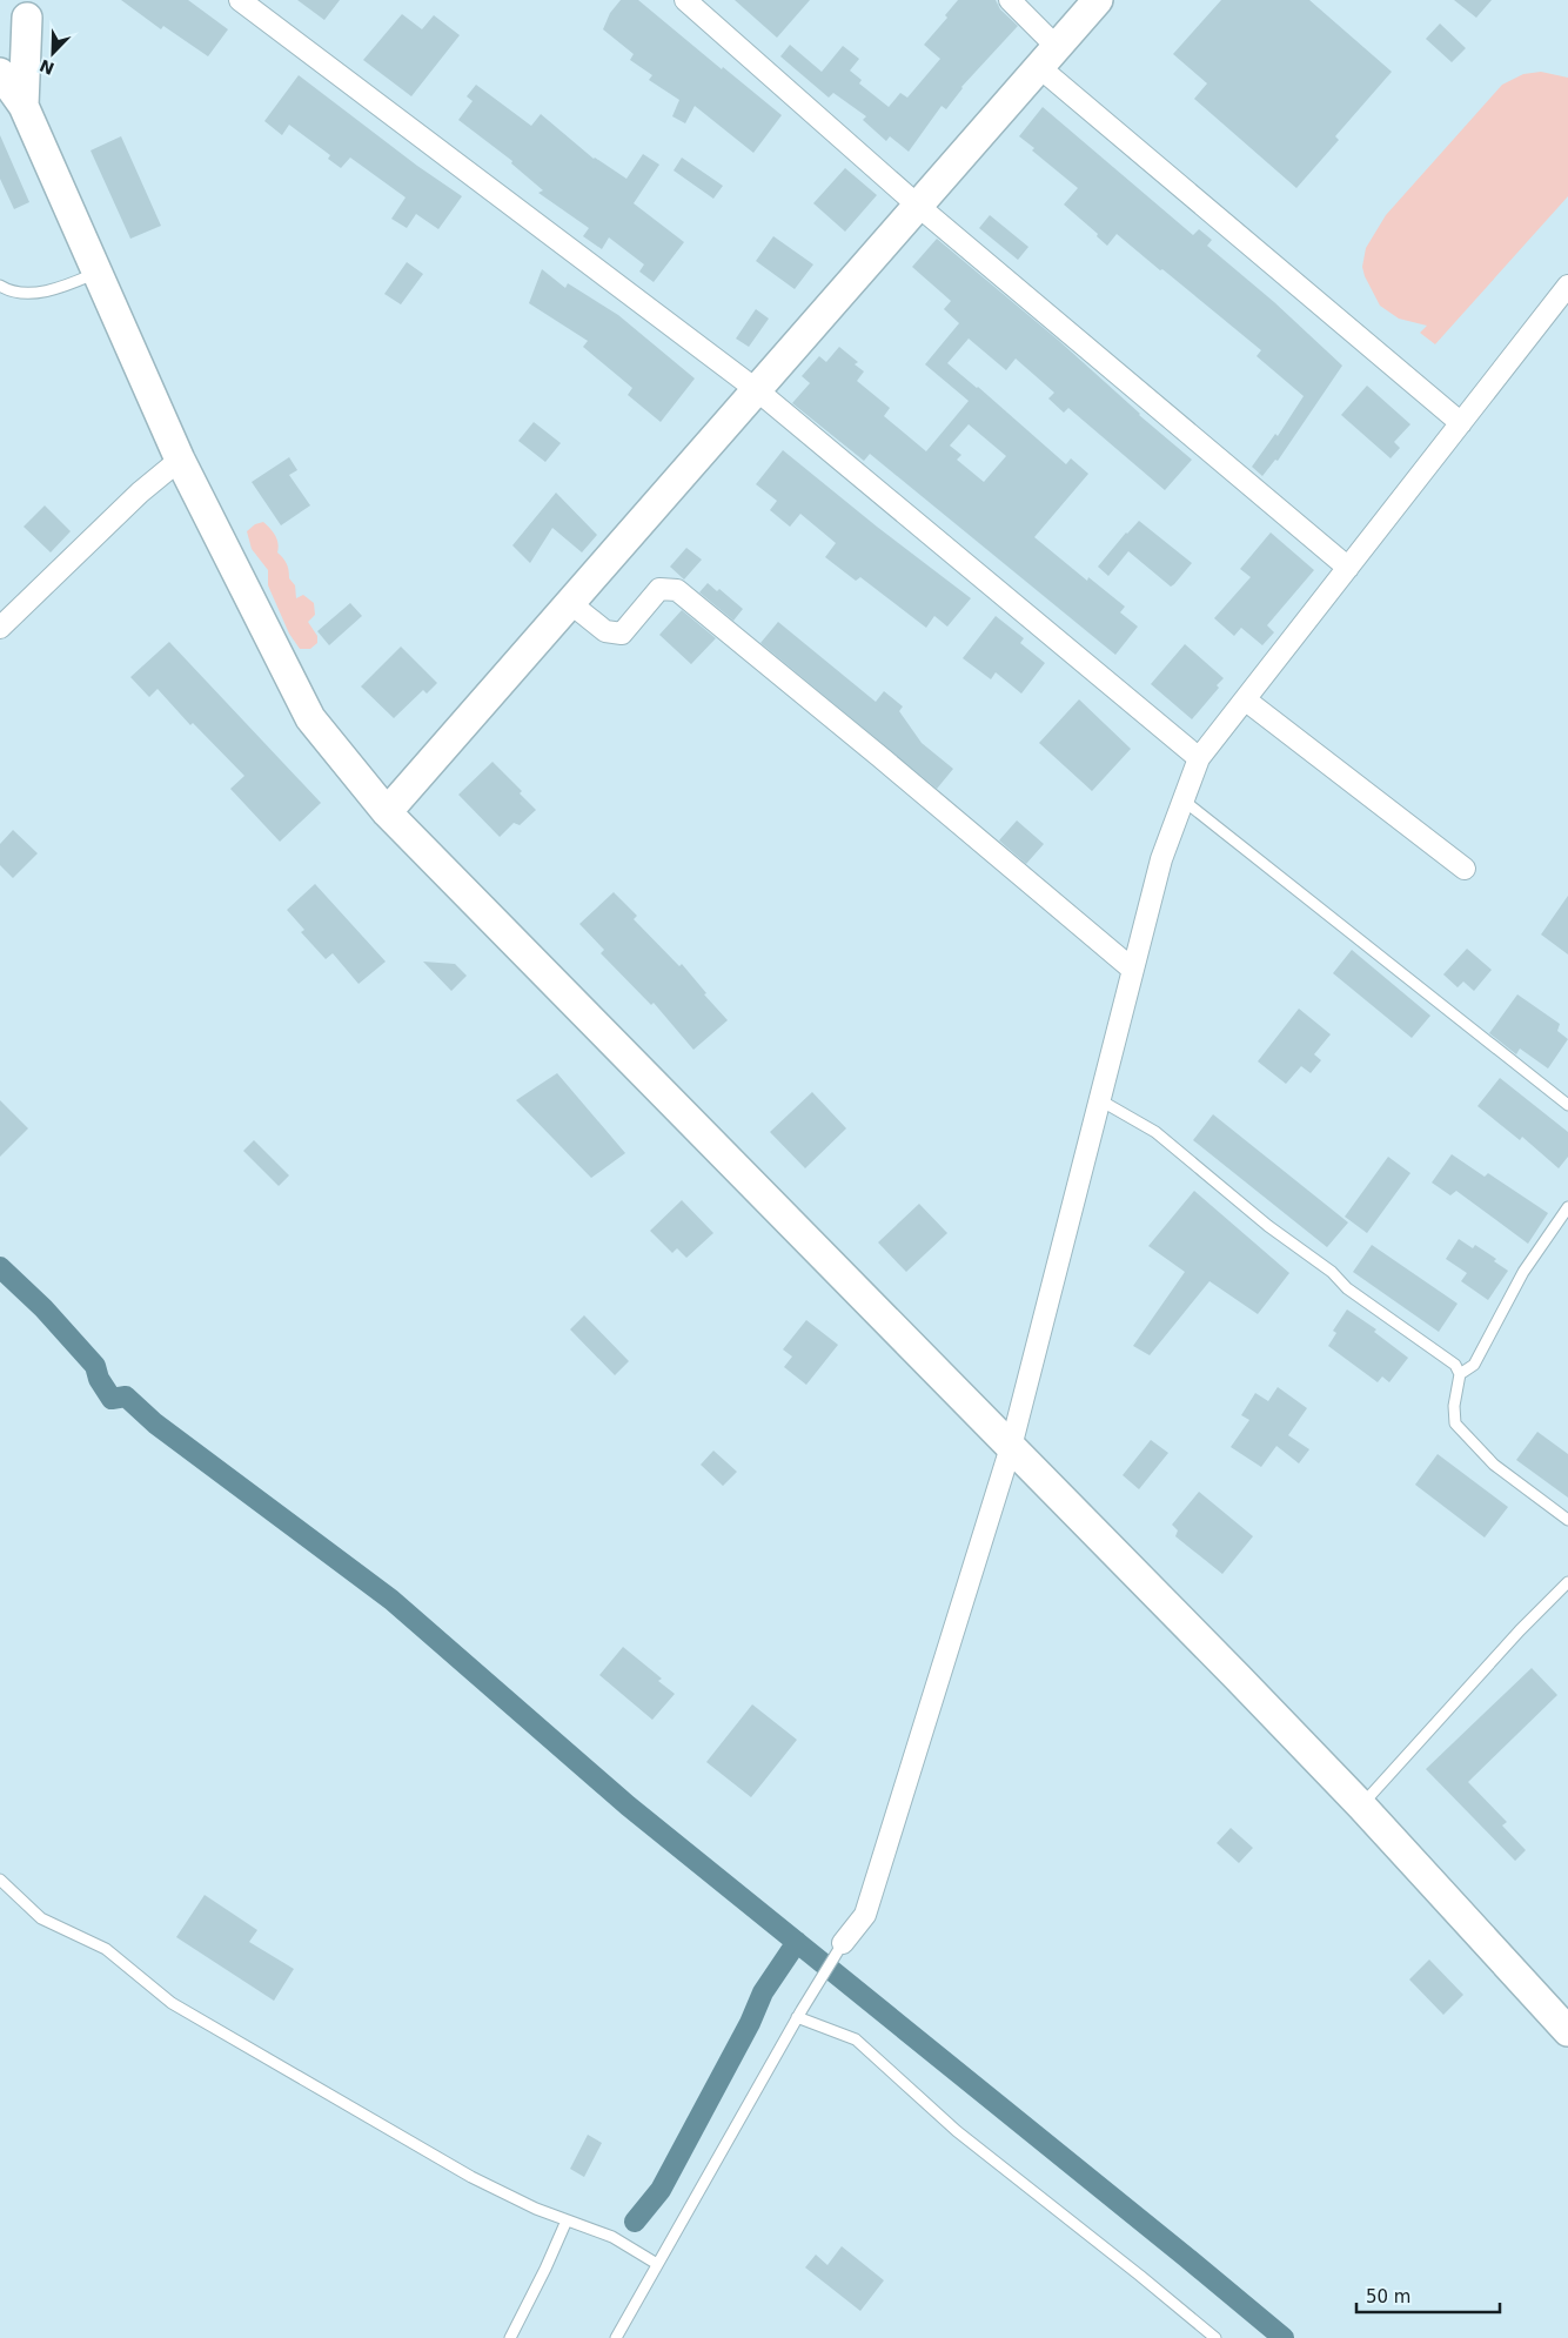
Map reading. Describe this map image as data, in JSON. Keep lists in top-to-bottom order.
{
  "scale_bar": "50 m",
  "north": "bottom left"
}
